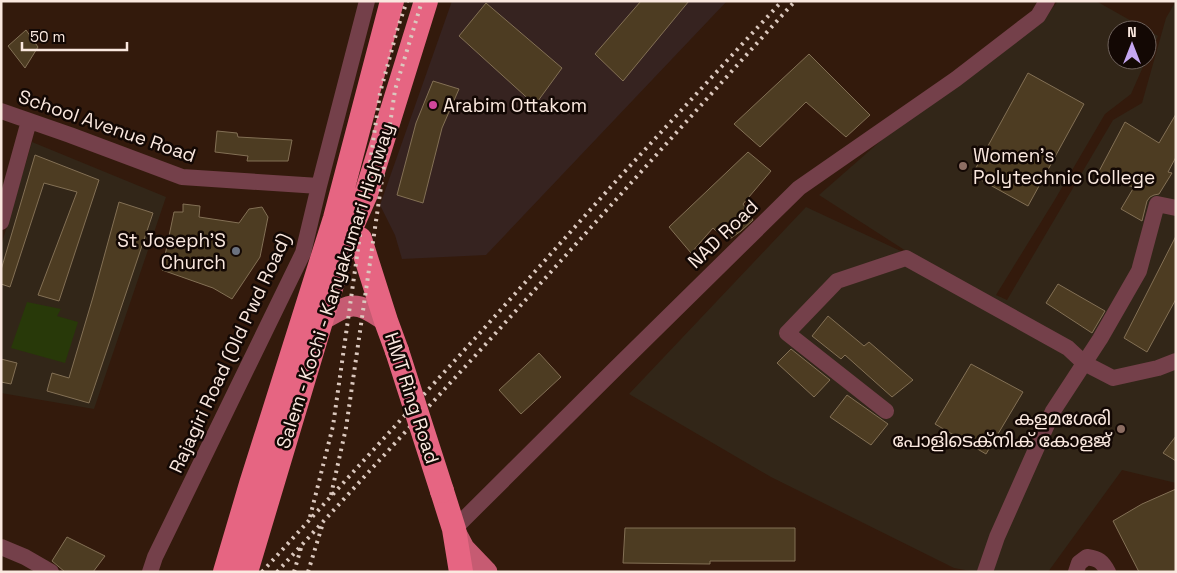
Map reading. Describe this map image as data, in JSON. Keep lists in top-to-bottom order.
{
  "streets": {
    "highway": ["Salem - Kochi - Kanyakumari Highway", "HMT Ring Road"],
    "street": ["School Avenue Road", "NAD Road", "Rajagiri Road (Old Pwd Road)"]
  },
  "crossings": [
    ["School Avenue Road", "Rajagiri Road (Old Pwd Road)"],
    ["NAD Road", "HMT Ring Road"],
    ["Salem - Kochi - Kanyakumari Highway", "HMT Ring Road"]
  ],
  "places": [
    "Arabim Ottakom",
    "Women's Polytechnic College",
    "St Joseph'S Church",
    "കളമശേരി പോളിടെക്നിക് കോളജ്"
  ],
  "scale_bar": "50 m",
  "north": "top"
}
